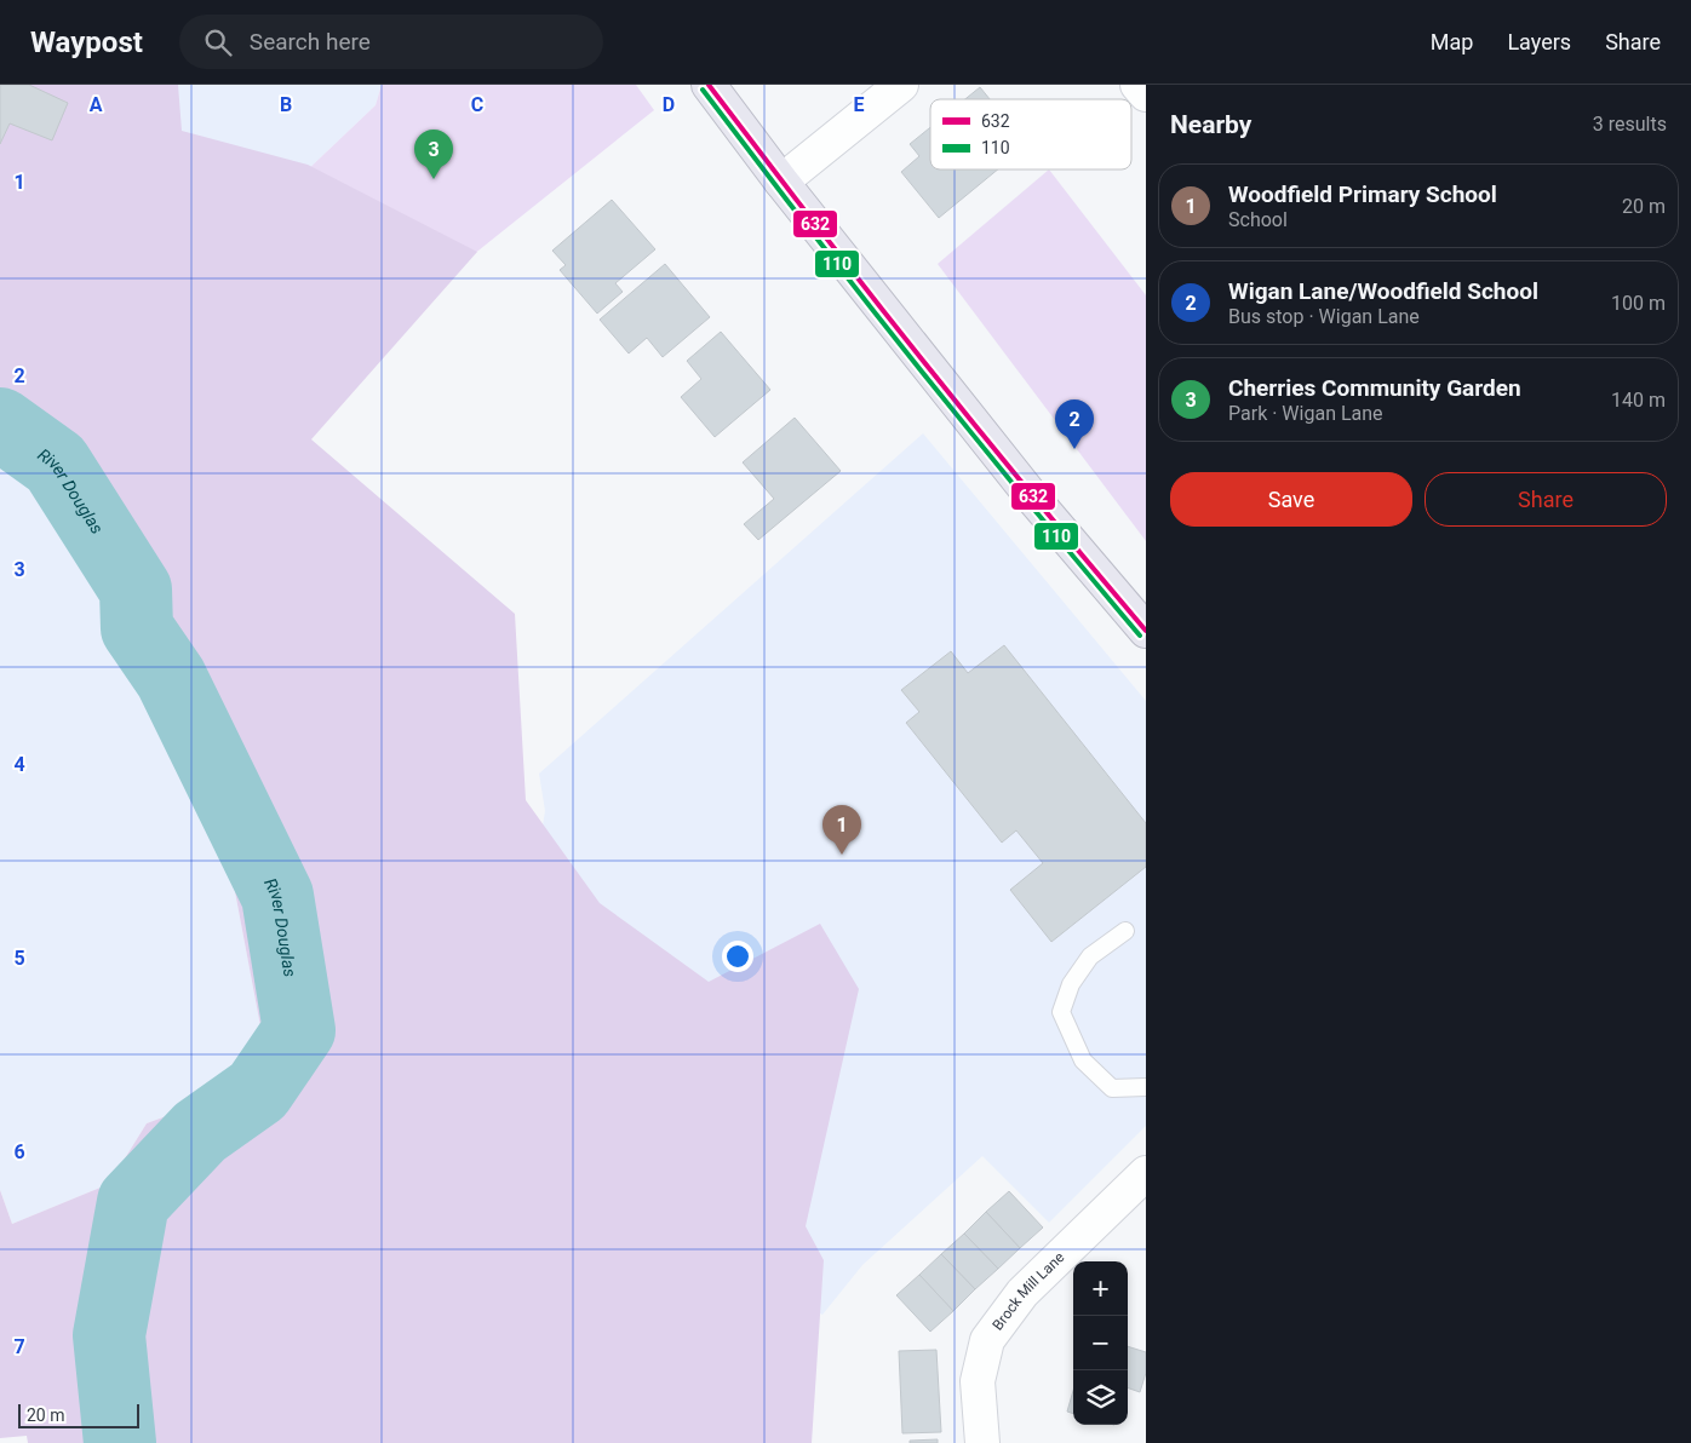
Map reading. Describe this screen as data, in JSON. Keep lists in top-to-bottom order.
{
  "streets": {
    "street": ["Brock Mill Lane"]
  },
  "water": ["River Douglas"],
  "lines": ["transit line 632", "transit line 110"],
  "legend": ["632", "110"],
  "scale_bar": "20 m",
  "page": {
    "header": "Waypost",
    "search": "Search here",
    "nav": ["Map", "Layers", "Share"],
    "heading": ["Nearby", "3 results"],
    "pins": ["3", "2", "1"],
    "list": [
      {
        "mark": "1",
        "name": "Woodfield Primary School",
        "note": "School",
        "value": "20 m"
      },
      {
        "mark": "2",
        "name": "Wigan Lane/Woodfield School",
        "note": "Bus stop · Wigan Lane",
        "value": "100 m"
      },
      {
        "mark": "3",
        "name": "Cherries Community Garden",
        "note": "Park · Wigan Lane",
        "value": "140 m"
      }
    ],
    "buttons": ["Save", "Share"],
    "map_buttons": ["+", "−"],
    "scale": "20 m"
  },
  "grid": {
    "columns": [
      "A",
      "B",
      "C",
      "D",
      "E"
    ],
    "rows": [
      "1",
      "2",
      "3",
      "4",
      "5",
      "6",
      "7"
    ]
  }
}
